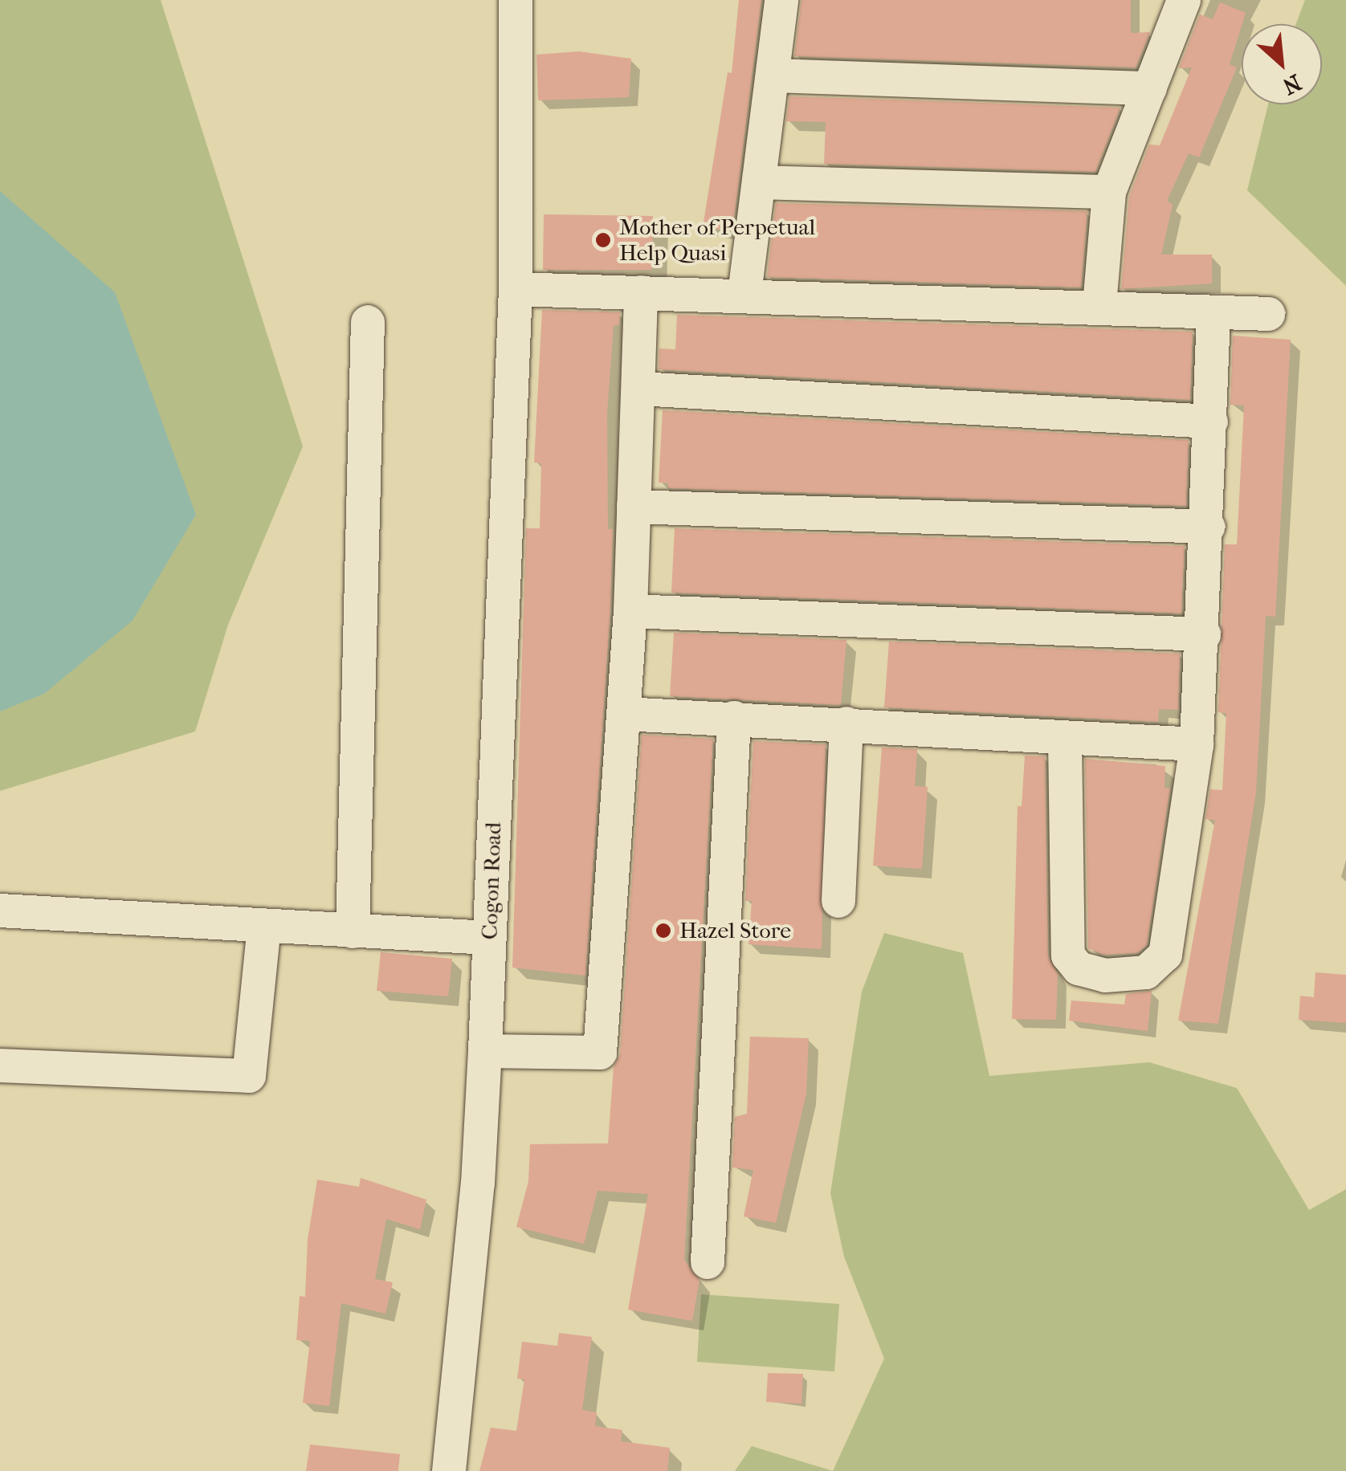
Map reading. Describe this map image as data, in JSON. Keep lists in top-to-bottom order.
{
  "streets": {
    "street": ["Cogon Road"]
  },
  "places": ["Mother of Perpetual Help Quasi", "Hazel Store"],
  "north": "bottom right"
}
